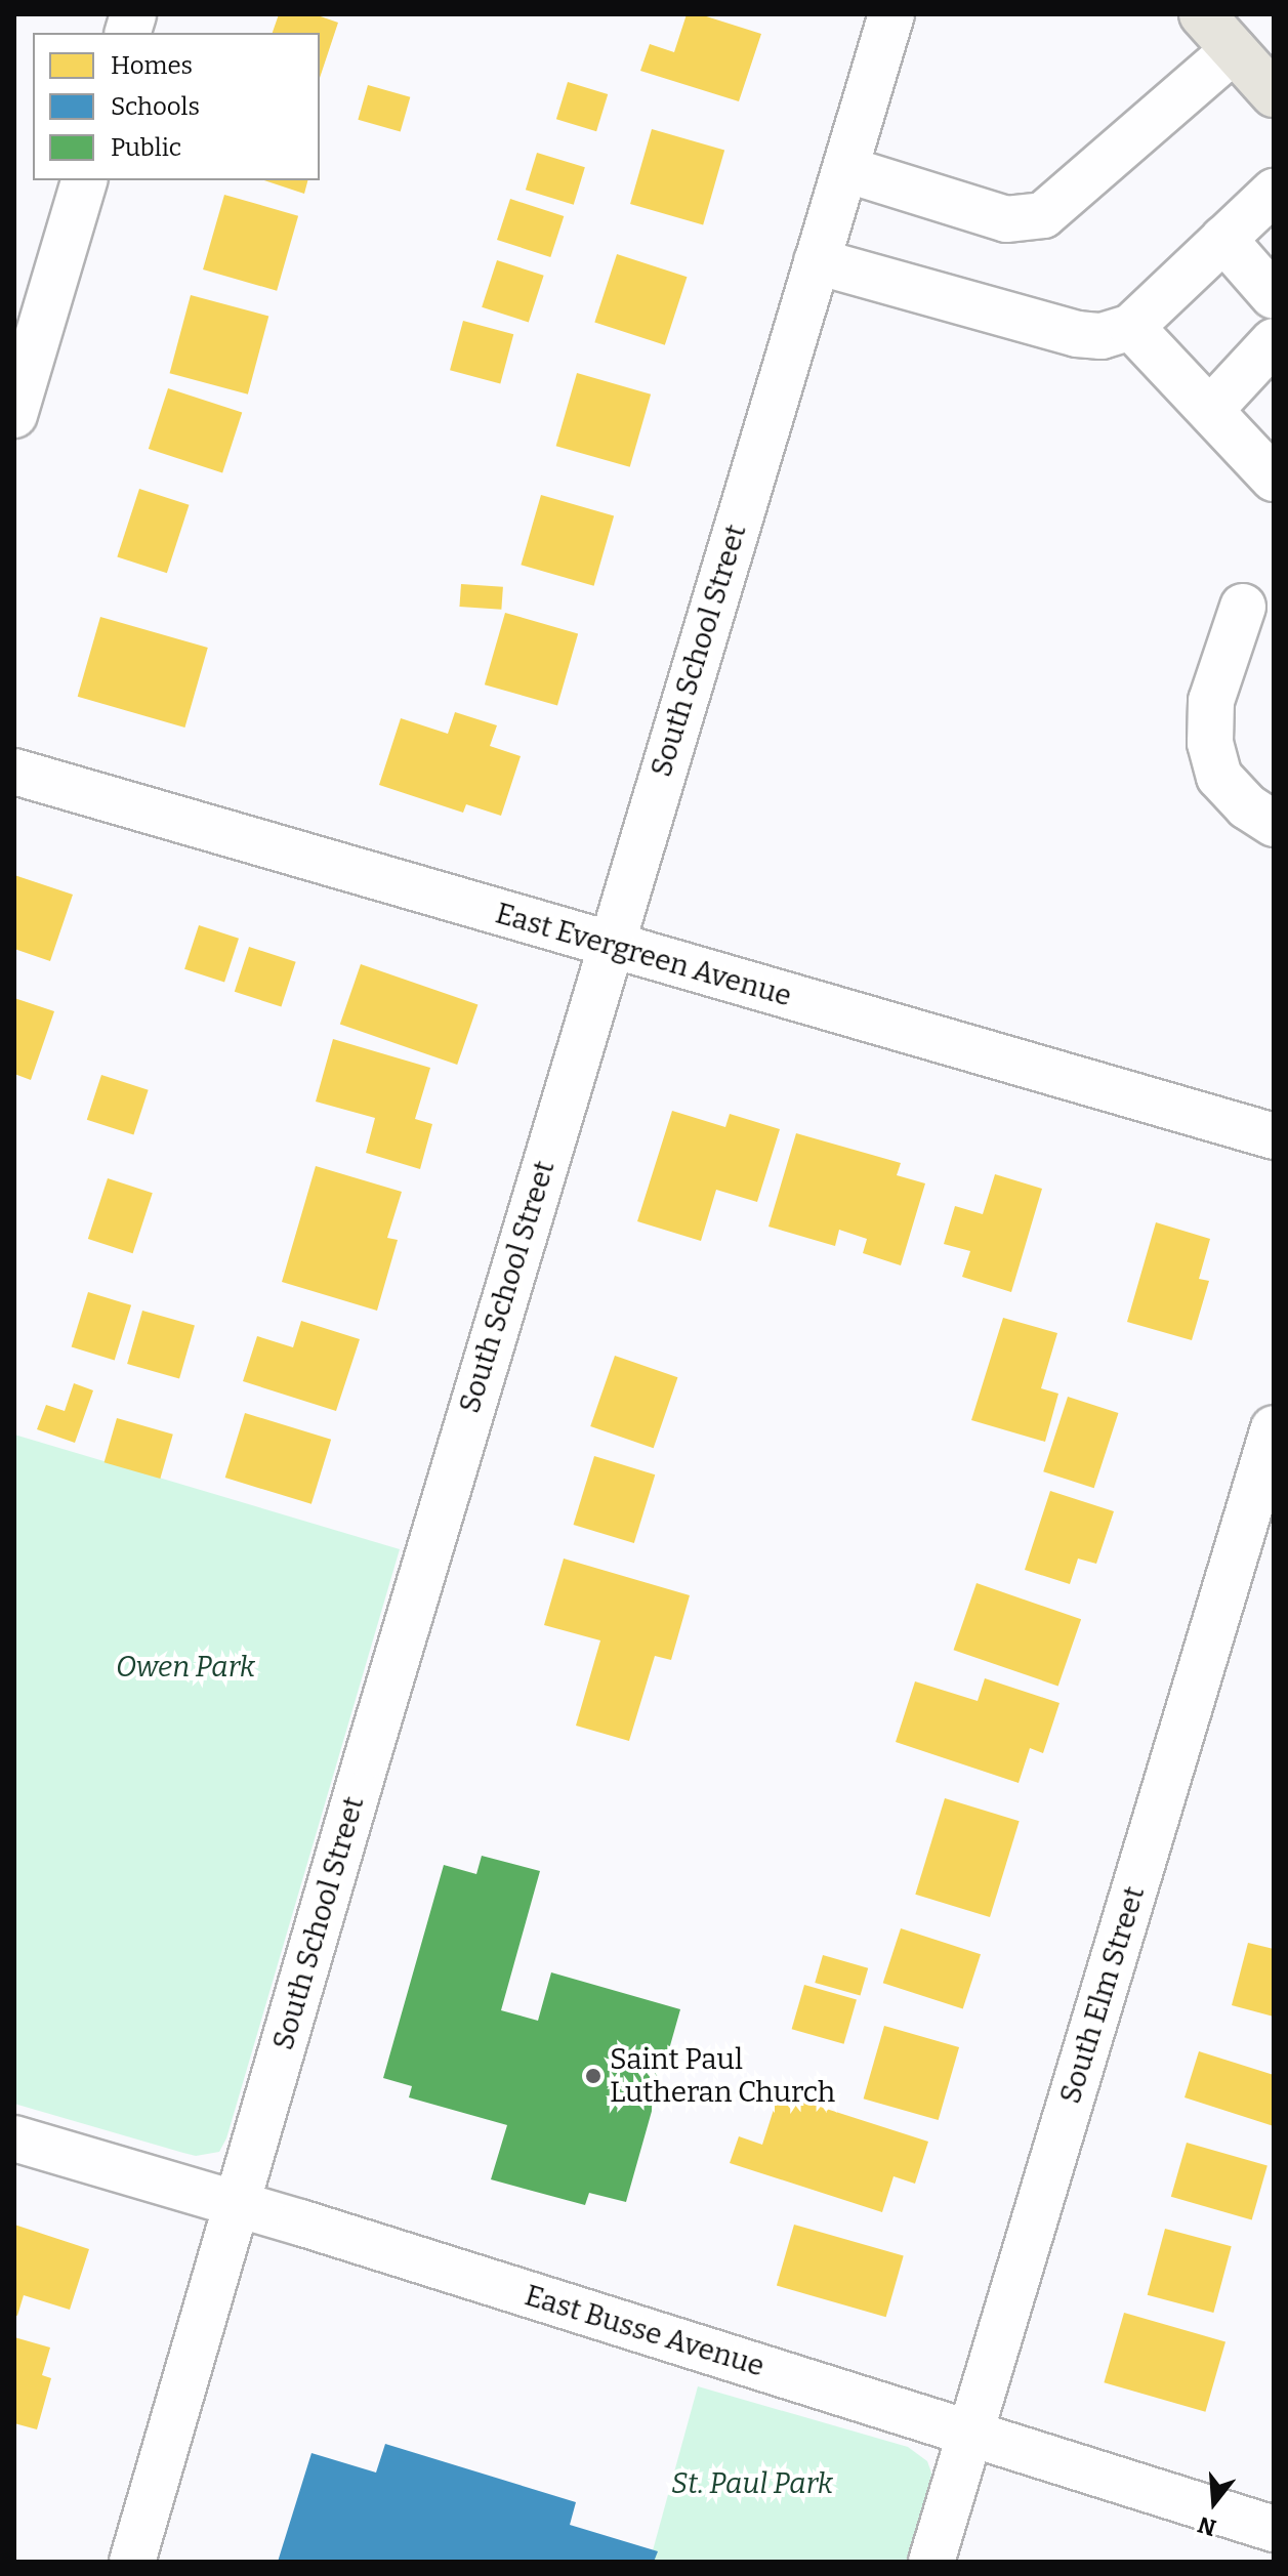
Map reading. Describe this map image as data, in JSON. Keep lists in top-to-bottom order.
{
  "streets": {
    "street": [
      "South School Street",
      "East Evergreen Avenue",
      "South Elm Street",
      "East Busse Avenue"
    ]
  },
  "crossings": [
    ["South School Street", "East Evergreen Avenue"],
    ["South School Street", "East Busse Avenue"],
    ["South Elm Street", "East Busse Avenue"]
  ],
  "parks": ["Owen Park", "St. Paul Park"],
  "places": ["Saint Paul Lutheran Church"],
  "legend": ["Homes", "Schools", "Public"],
  "north": "bottom"
}
